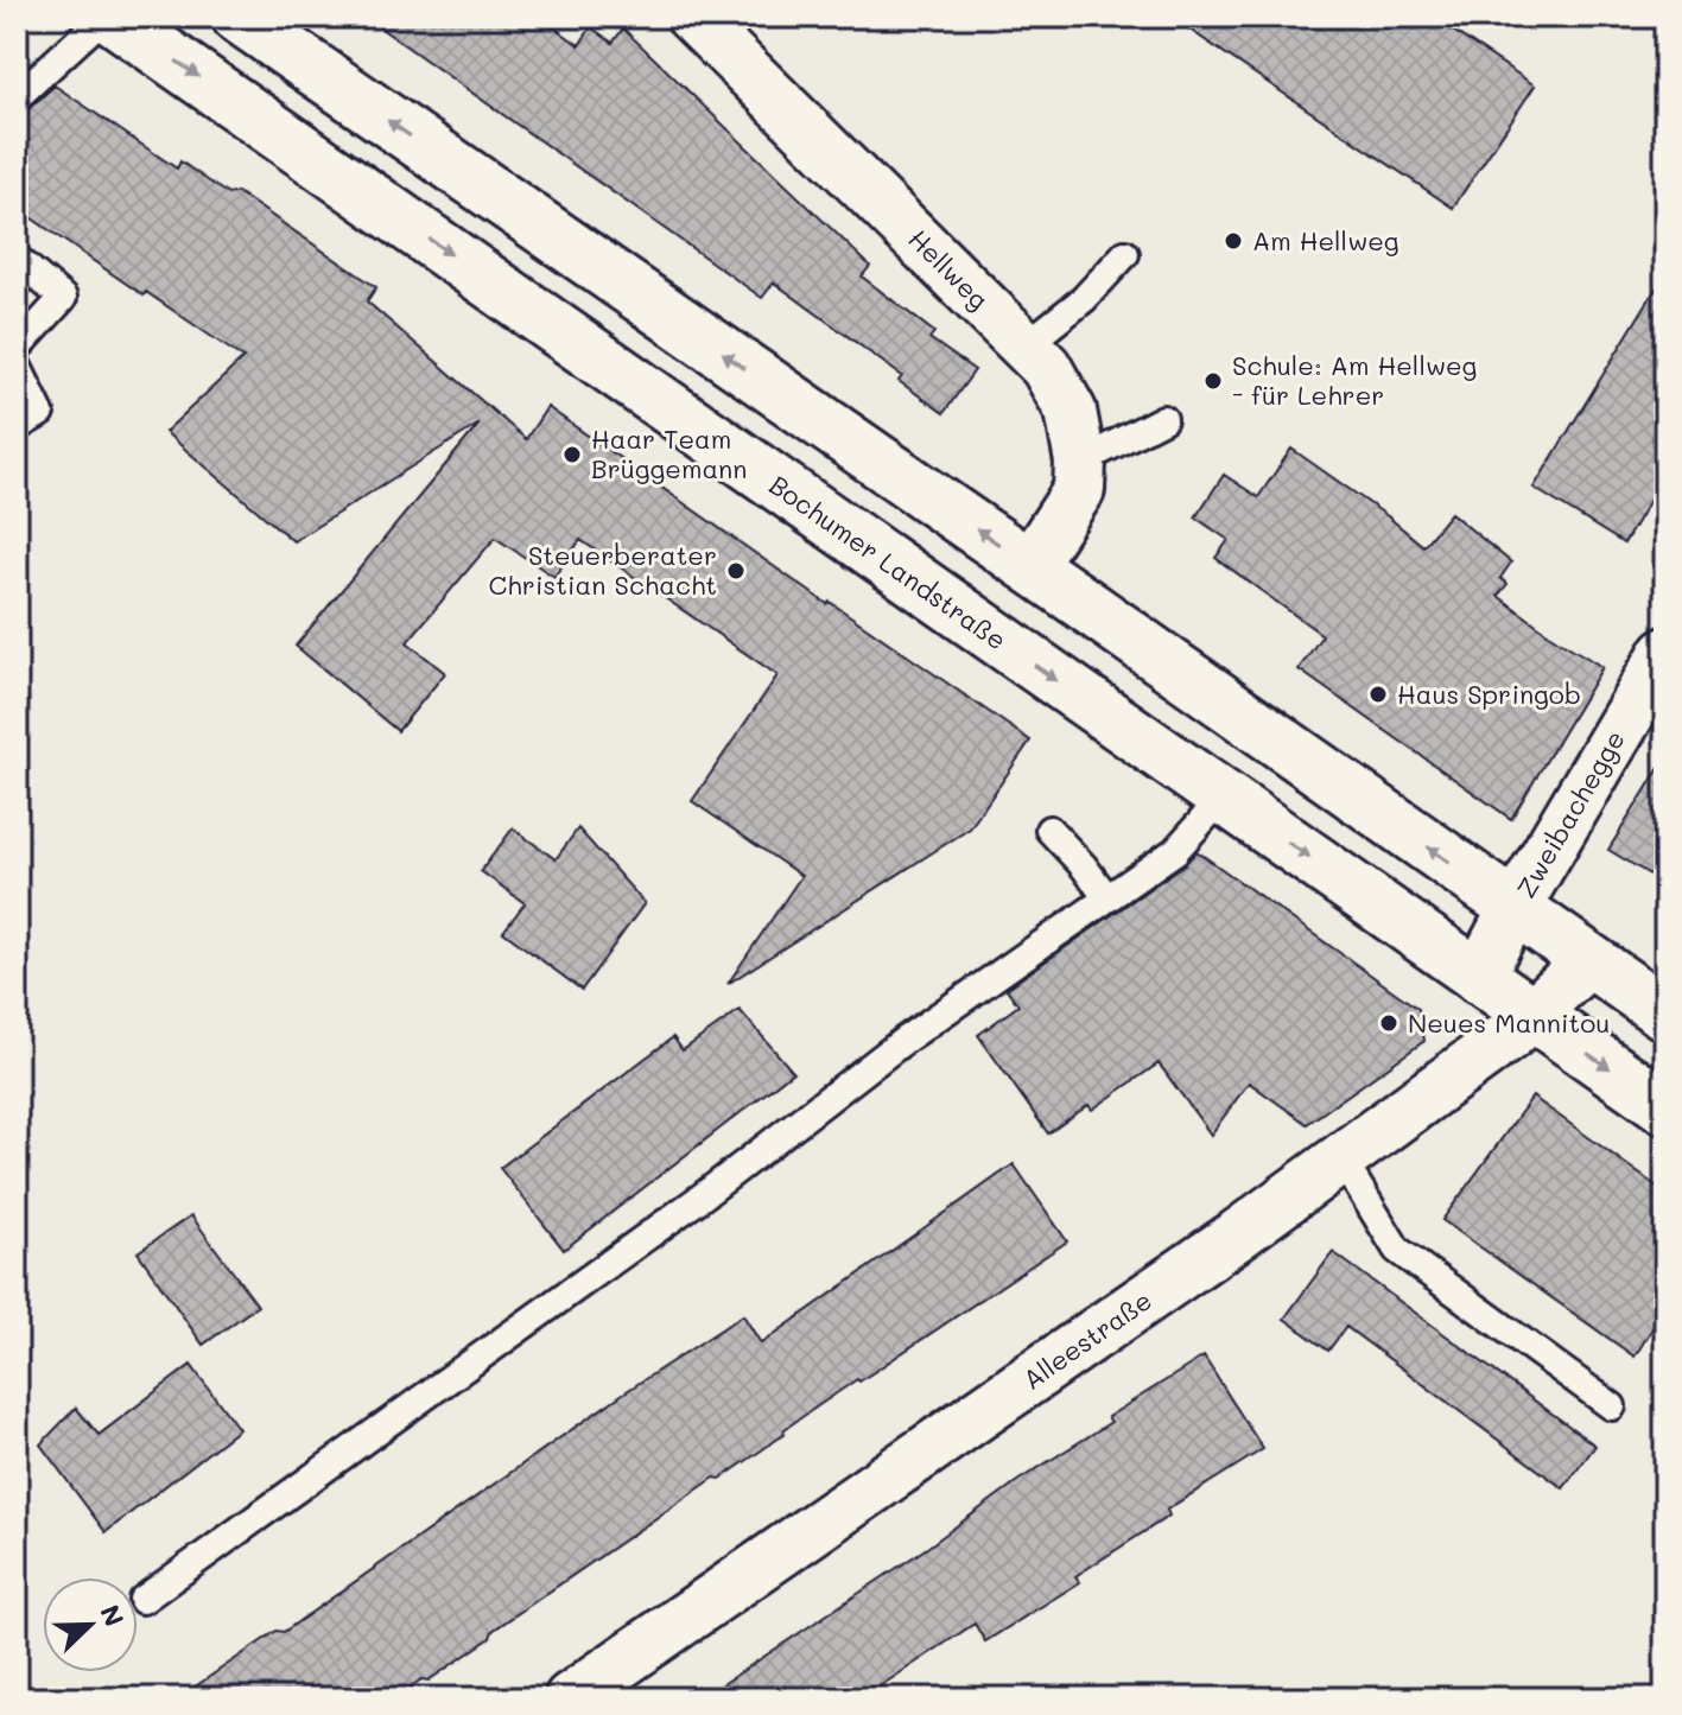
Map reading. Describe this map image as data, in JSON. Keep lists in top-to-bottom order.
{
  "streets": {
    "main road": ["Bochumer Landstraße"],
    "street": ["Hellweg", "Zweibachegge", "Alleestraße"]
  },
  "crossings": [
    ["Bochumer Landstraße", "Zweibachegge"],
    ["Bochumer Landstraße", "Alleestraße"]
  ],
  "places": [
    "Am Hellweg",
    "Schule: Am Hellweg - für Lehrer",
    "Haar Team Brüggemann",
    "Steuerberater Christian Schacht",
    "Haus Springob",
    "Neues Mannitou"
  ],
  "north": "top right"
}
